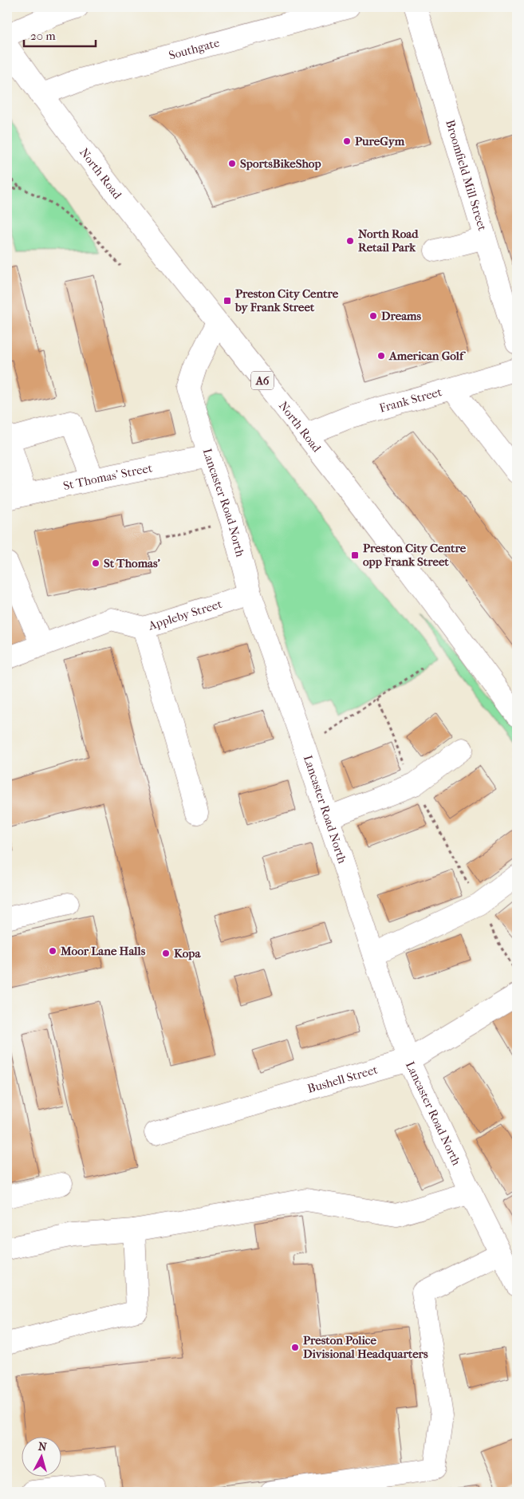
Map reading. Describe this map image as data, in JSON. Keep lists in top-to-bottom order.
{
  "streets": {
    "main road": [
      "Southgate",
      "North Road",
      "Broomfield Mill Street",
      "A6",
      "Frank Street",
      "St Thomas' Street",
      "Lancaster Road North",
      "Appleby Street",
      "Bushell Street"
    ]
  },
  "crossings": [
    ["Southgate", "North Road"],
    ["North Road", "Frank Street"],
    ["North Road", "Lancaster Road North"],
    ["St Thomas' Street", "Lancaster Road North"],
    ["Lancaster Road North", "Appleby Street"],
    ["Lancaster Road North", "Bushell Street"]
  ],
  "places": {
    "other": [
      "PureGym",
      "SportsBikeShop",
      "North Road Retail Park",
      "Dreams",
      "American Golf",
      "St Thomas'",
      "Moor Lane Halls",
      "Kopa",
      "Preston Police Divisional Headquarters"
    ],
    "transit": ["Preston City Centre by Frank Street", "Preston City Centre opp Frank Street"]
  },
  "scale_bar": "20 m",
  "north": "top"
}
